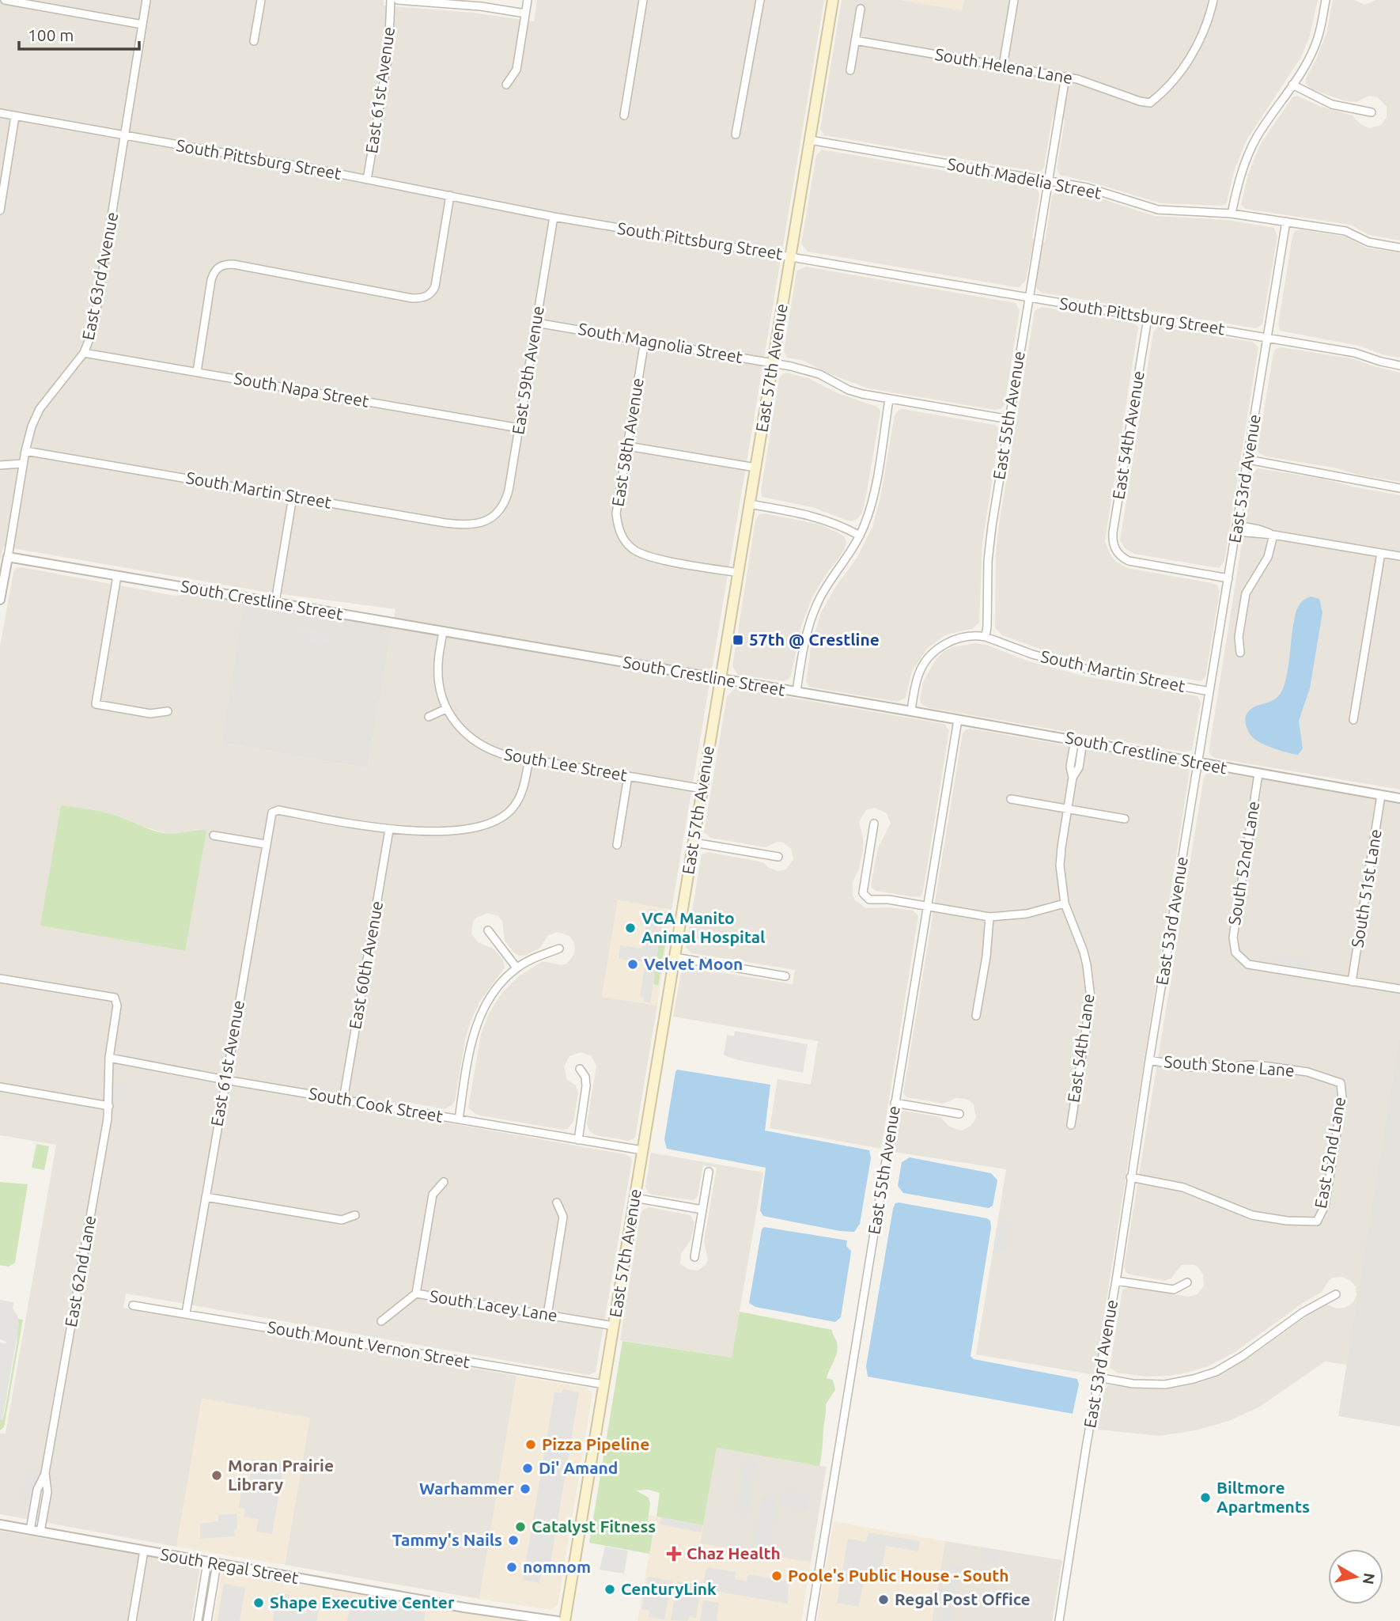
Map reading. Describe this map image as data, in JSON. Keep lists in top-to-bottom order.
{
  "streets": {
    "main road": ["East 57th Avenue"],
    "street": [
      "South Helena Lane",
      "East 61st Avenue",
      "South Pittsburg Street",
      "South Madelia Street",
      "East 63rd Avenue",
      "South Magnolia Street",
      "East 59th Avenue",
      "South Napa Street",
      "East 55th Avenue",
      "East 54th Avenue",
      "East 58th Avenue",
      "East 53rd Avenue",
      "South Martin Street",
      "South Crestline Street",
      "South Lee Street",
      "South 52nd Lane",
      "South 51st Lane",
      "East 60th Avenue",
      "East 54th Lane",
      "South Stone Lane",
      "South Cook Street",
      "East 52nd Lane",
      "East 62nd Lane",
      "South Lacey Lane",
      "South Mount Vernon Street",
      "South Regal Street"
    ]
  },
  "crossings": [
    ["South Helena Lane", "East 55th Avenue"],
    ["East 61st Avenue", "South Pittsburg Street"],
    ["East 61st Avenue", "East 60th Avenue"],
    ["East 61st Avenue", "South Cook Street"],
    ["East 61st Avenue", "South Mount Vernon Street"],
    ["South Pittsburg Street", "East 63rd Avenue"],
    ["South Pittsburg Street", "East 57th Avenue"],
    ["South Pittsburg Street", "East 59th Avenue"],
    ["South Pittsburg Street", "East 55th Avenue"],
    ["South Pittsburg Street", "East 54th Avenue"],
    ["South Pittsburg Street", "East 53rd Avenue"],
    ["South Madelia Street", "East 57th Avenue"],
    ["South Madelia Street", "East 55th Avenue"],
    ["South Madelia Street", "East 53rd Avenue"],
    ["East 63rd Avenue", "South Napa Street"],
    ["East 63rd Avenue", "South Martin Street"],
    ["East 63rd Avenue", "South Crestline Street"],
    ["South Magnolia Street", "East 57th Avenue"],
    ["South Magnolia Street", "East 59th Avenue"],
    ["South Magnolia Street", "East 55th Avenue"],
    ["South Magnolia Street", "East 58th Avenue"],
    ["East 57th Avenue", "East 58th Avenue"],
    ["East 57th Avenue", "South Crestline Street"],
    ["East 57th Avenue", "South Lee Street"],
    ["East 57th Avenue", "South Cook Street"],
    ["East 57th Avenue", "South Lacey Lane"],
    ["East 57th Avenue", "South Mount Vernon Street"],
    ["East 59th Avenue", "South Napa Street"],
    ["East 59th Avenue", "South Martin Street"],
    ["East 55th Avenue", "South Martin Street"],
    ["East 55th Avenue", "South Crestline Street"],
    ["East 54th Avenue", "East 53rd Avenue"],
    ["East 53rd Avenue", "South Martin Street"],
    ["East 53rd Avenue", "South Crestline Street"],
    ["East 53rd Avenue", "South Stone Lane"],
    ["East 53rd Avenue", "East 52nd Lane"],
    ["South Crestline Street", "South Lee Street"],
    ["South Crestline Street", "South 52nd Lane"],
    ["South Crestline Street", "South 51st Lane"],
    ["South Crestline Street", "East 54th Lane"],
    ["South 52nd Lane", "South 51st Lane"],
    ["East 60th Avenue", "South Cook Street"],
    ["South Stone Lane", "East 52nd Lane"],
    ["South Cook Street", "East 62nd Lane"],
    ["East 62nd Lane", "South Regal Street"]
  ],
  "places": {
    "transit": ["57th @ Crestline"],
    "other": [
      "VCA Manito Animal Hospital",
      "Velvet Moon",
      "Pizza Pipeline",
      "Di' Amand",
      "Moran Prairie Library",
      "Warhammer",
      "Biltmore Apartments",
      "Catalyst Fitness",
      "Tammy's Nails",
      "nomnom",
      "Poole's Public House - South",
      "CenturyLink",
      "Regal Post Office",
      "Shape Executive Center"
    ],
    "health": ["Chaz Health"]
  },
  "scale_bar": "100 m",
  "north": "right"
}
